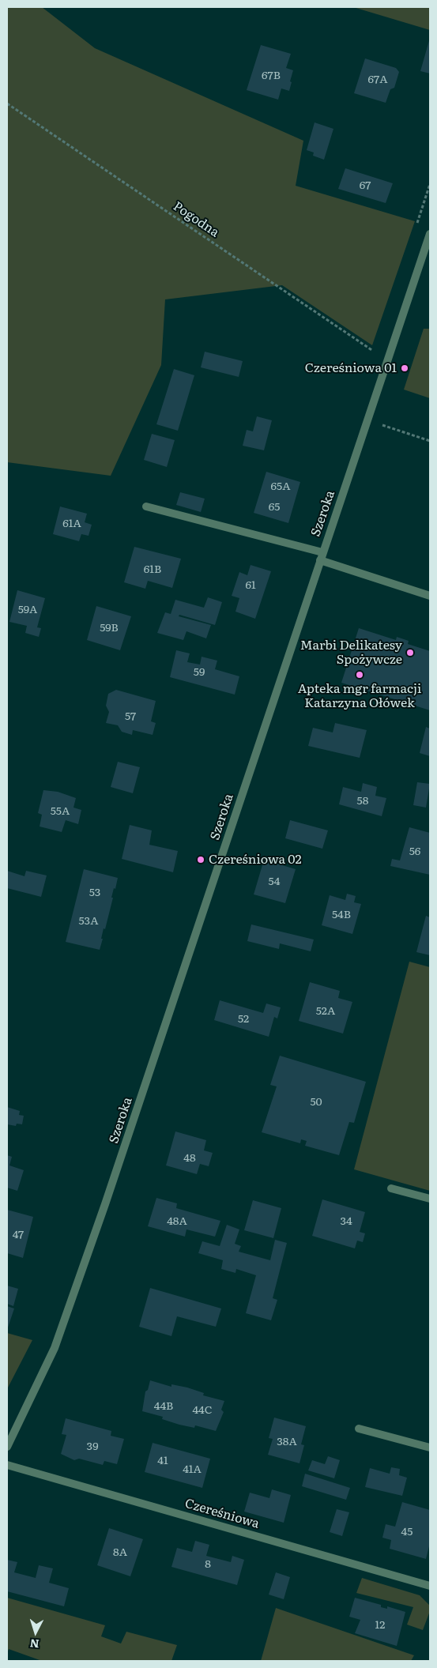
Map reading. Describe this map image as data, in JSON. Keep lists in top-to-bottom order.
{
  "streets": {
    "street": ["Szeroka", "Czereśniowa"],
    "path": ["Pogodna"]
  },
  "places": [
    "Czereśniowa 01",
    "Marbi Delikatesy Spożywcze",
    "Apteka mgr farmacji Katarzyna Ołówek",
    "Czereśniowa 02"
  ],
  "house_numbers": [
    "67B",
    "67A",
    "67",
    "65A",
    "65",
    "61A",
    "61B",
    "61",
    "59A",
    "59B",
    "59",
    "57",
    "58",
    "55A",
    "56",
    "54",
    "53",
    "54B",
    "53A",
    "52A",
    "52",
    "50",
    "48",
    "48A",
    "34",
    "47",
    "44B",
    "44C",
    "38A",
    "39",
    "41",
    "41A",
    "45",
    "8A",
    "8",
    "12"
  ],
  "north": "bottom"
}
